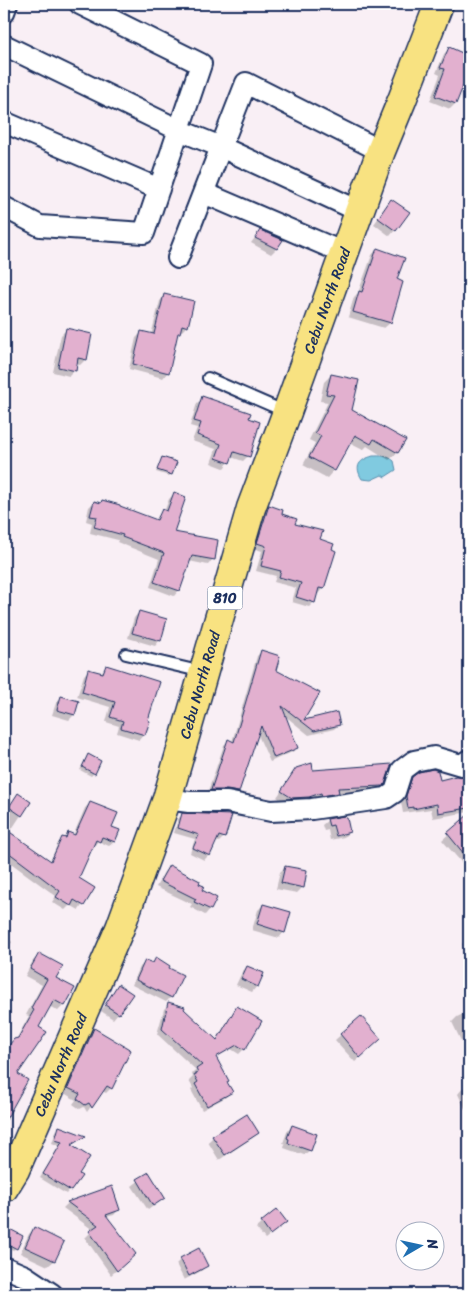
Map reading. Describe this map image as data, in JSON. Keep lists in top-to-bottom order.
{
  "streets": {
    "highway": ["Cebu North Road", "810"]
  },
  "north": "right"
}
